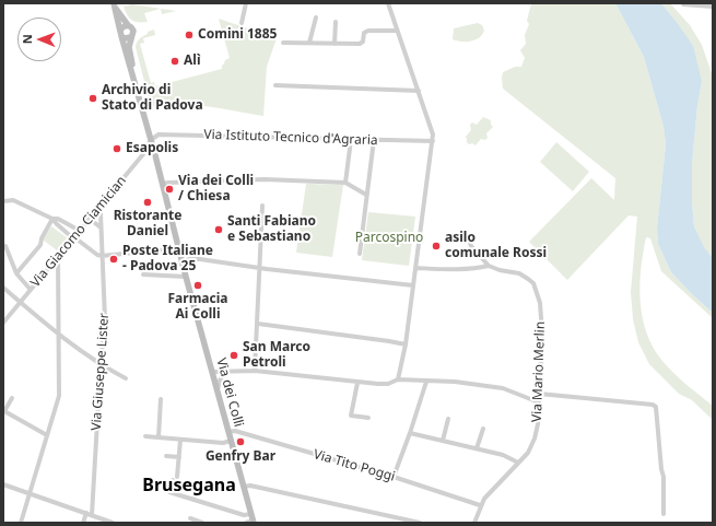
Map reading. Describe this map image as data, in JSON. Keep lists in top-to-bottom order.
{
  "streets": {
    "main road": ["Via dei Colli"],
    "street": [
      "Via Istituto Tecnico d'Agraria",
      "Via Giacomo Ciamician",
      "Via Giuseppe Lister",
      "Via Mario Merlin",
      "Via Tito Poggi"
    ]
  },
  "crossings": [
    ["Via Istituto Tecnico d'Agraria", "Via Giacomo Ciamician"],
    ["Via Istituto Tecnico d'Agraria", "Via dei Colli"],
    ["Via Giacomo Ciamician", "Via Giuseppe Lister"],
    ["Via Giacomo Ciamician", "Via dei Colli"],
    ["Via Mario Merlin", "Via Tito Poggi"],
    ["Via dei Colli", "Via Tito Poggi"]
  ],
  "districts": ["Brusegana"],
  "parks": ["Parcospino"],
  "places": [
    "Comini 1885",
    "Alì",
    "Archivio di Stato di Padova",
    "Esapolis",
    "Via dei Colli / Chiesa",
    "Ristorante Daniel",
    "Santi Fabiano e Sebastiano",
    "asilo comunale Rossi",
    "Poste Italiane - Padova 25",
    "Farmacia Ai Colli",
    "San Marco Petroli",
    "Genfry Bar"
  ],
  "north": "left"
}
